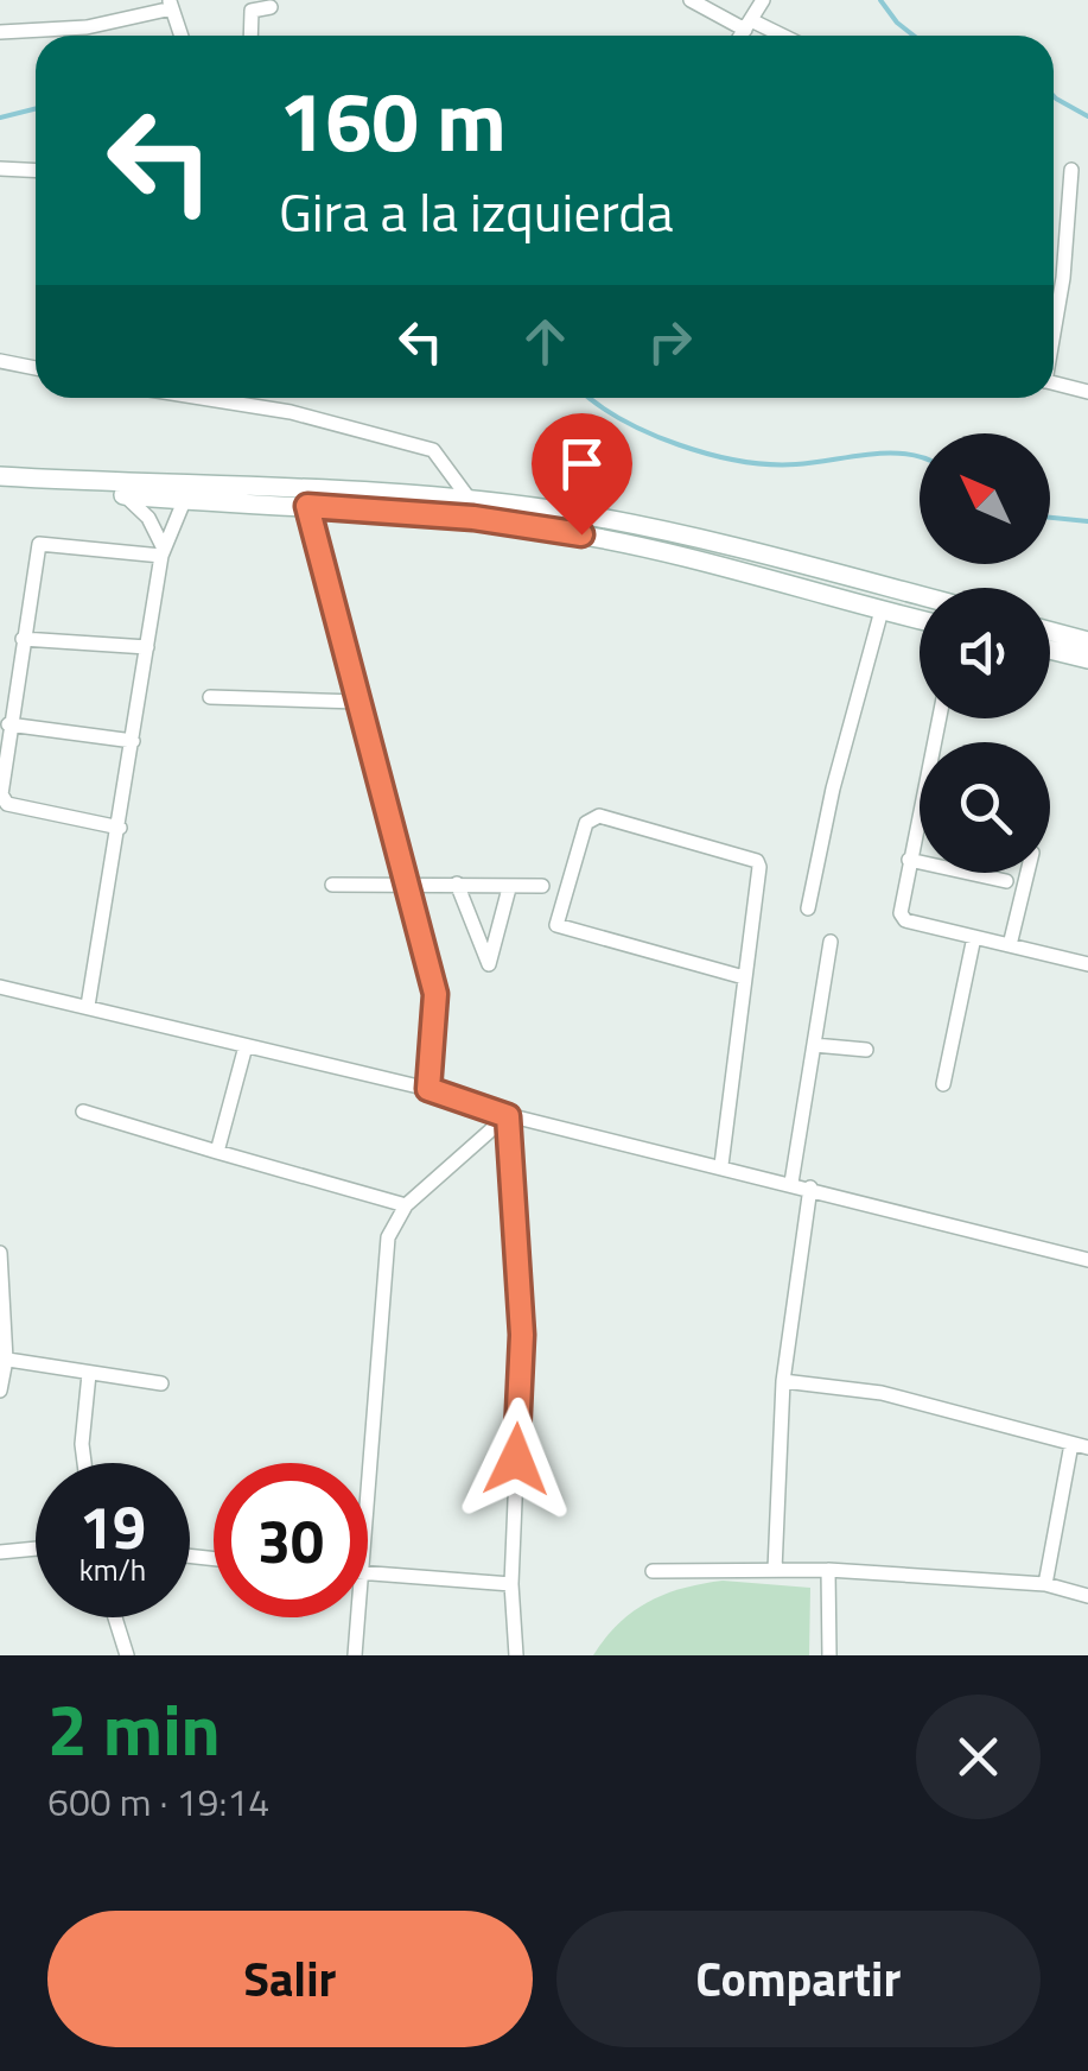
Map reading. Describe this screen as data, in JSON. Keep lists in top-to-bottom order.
{
  "north": "top left",
  "page": {
    "turn": ["160 m", "Gira a la izquierda"],
    "speed": "19 km/h",
    "limit": "30",
    "heading": ["2 min", "600 m · 19:14"],
    "buttons": ["Salir", "Compartir"]
  }
}
